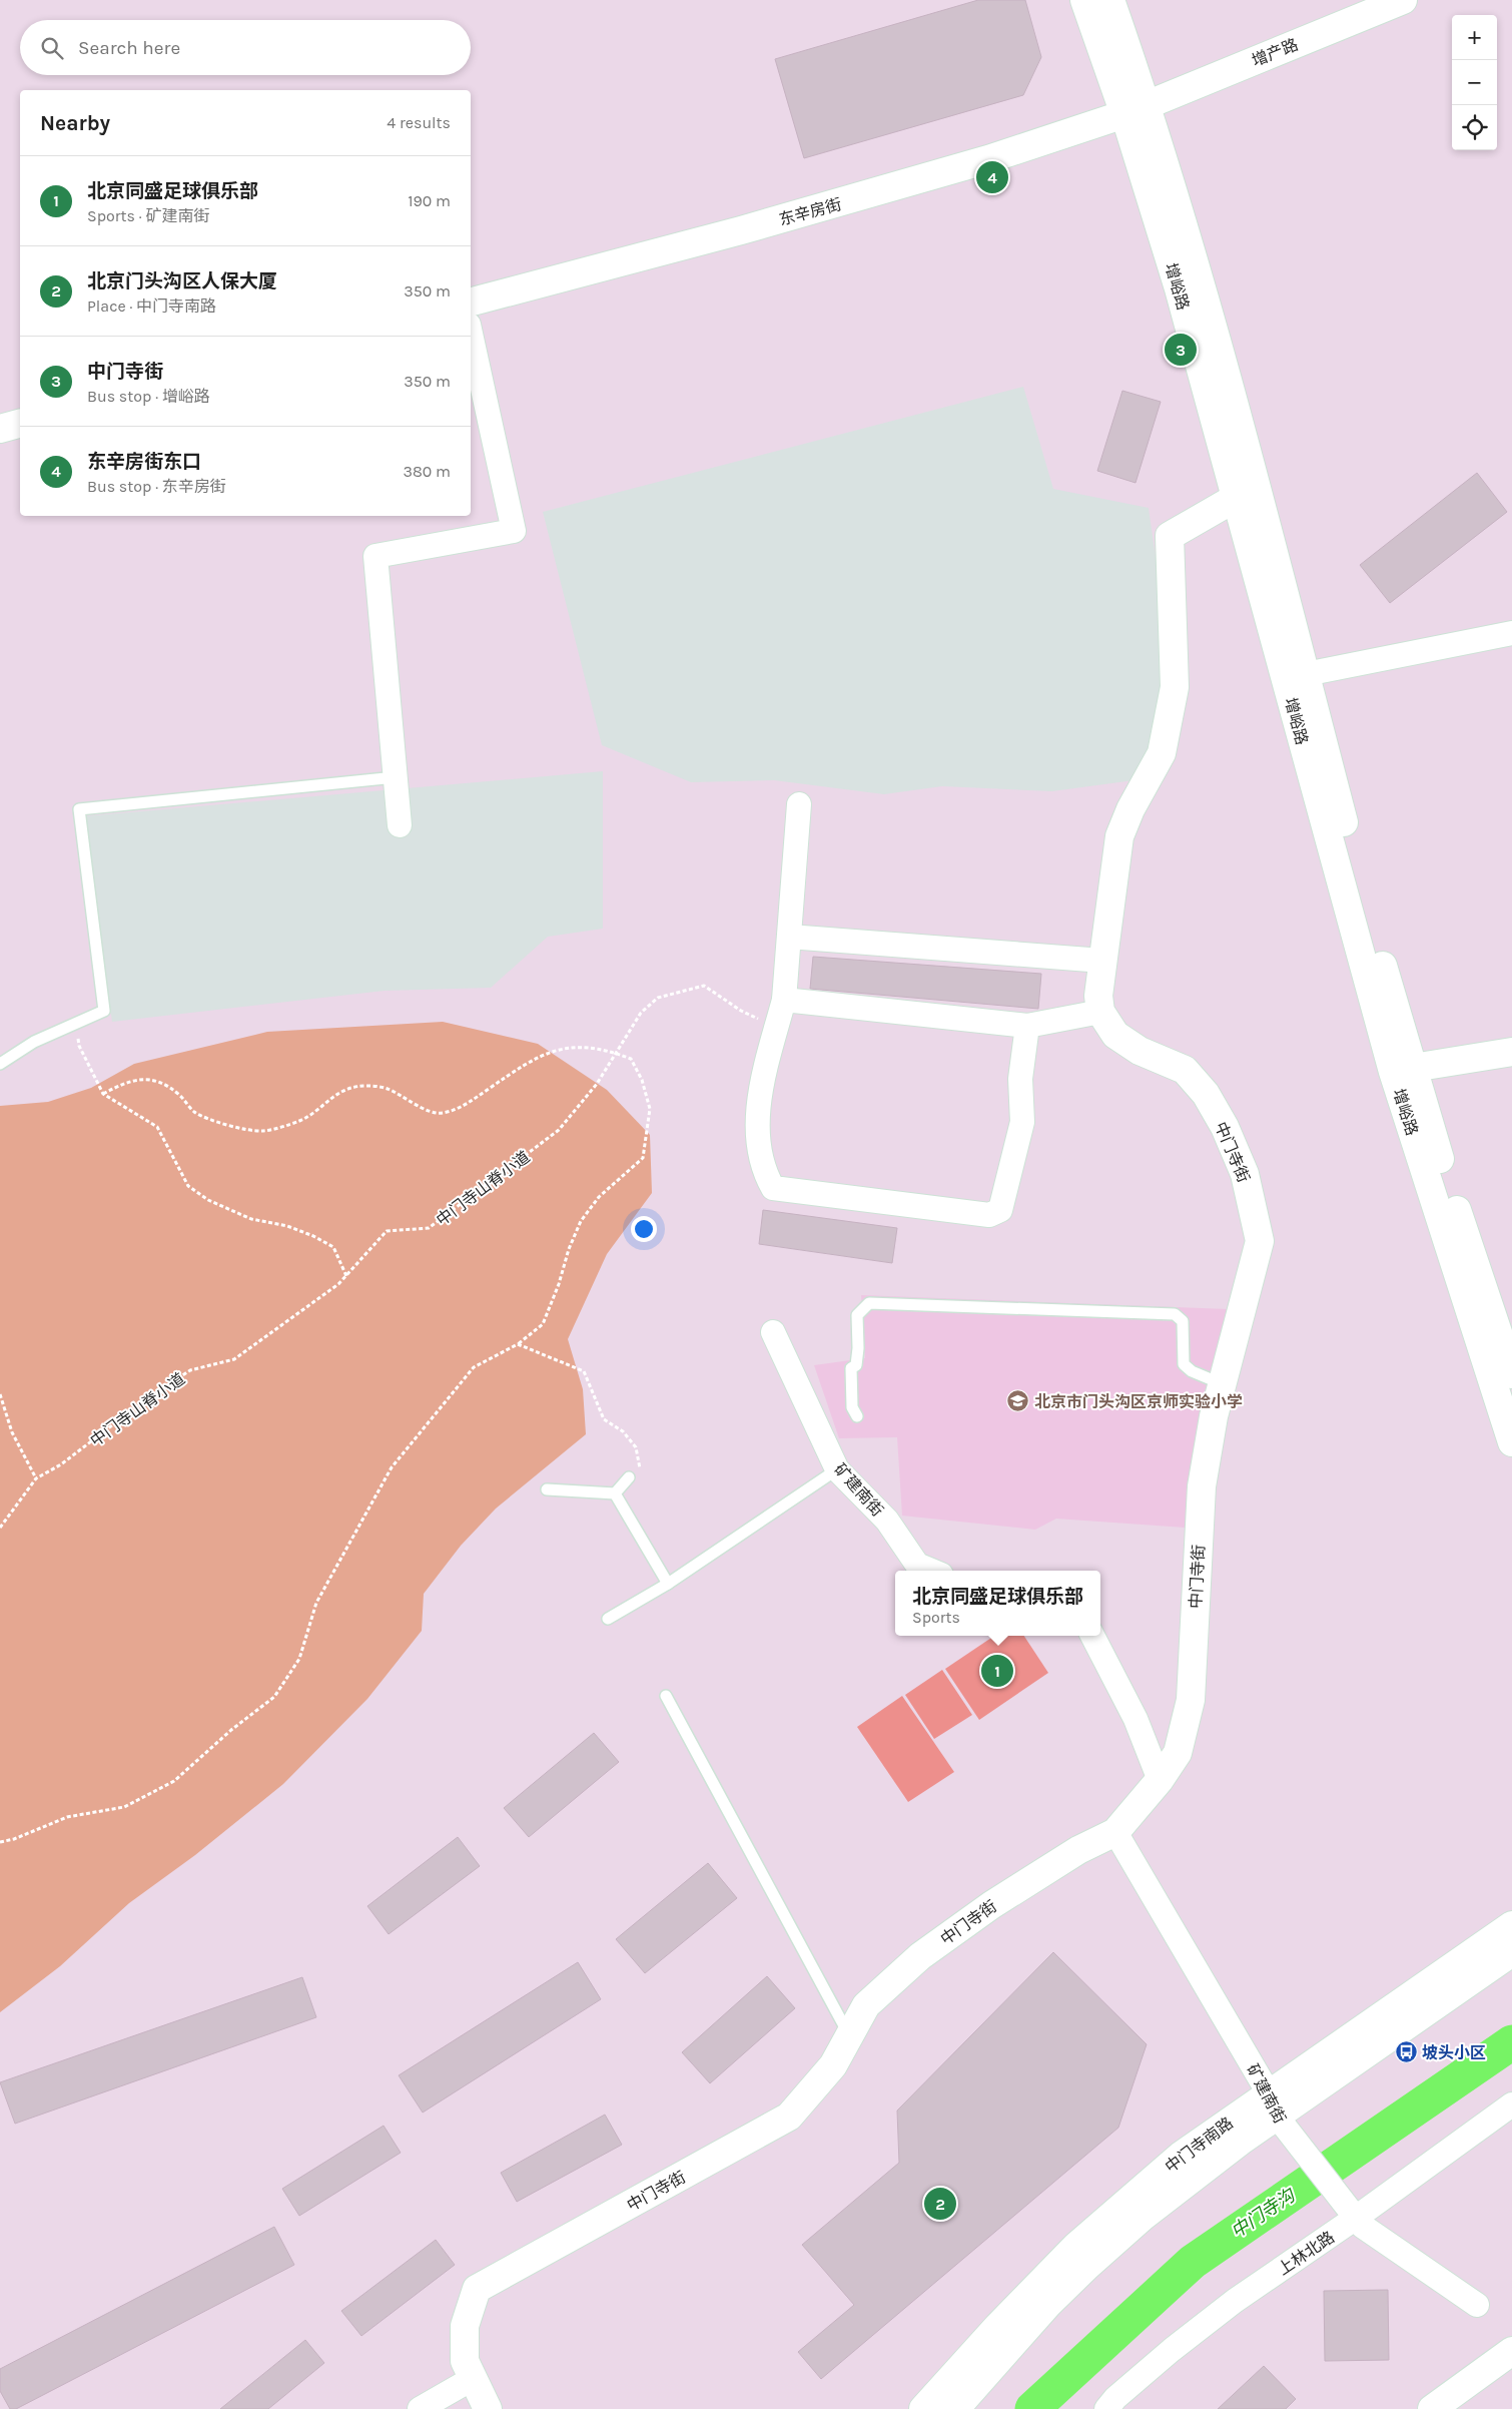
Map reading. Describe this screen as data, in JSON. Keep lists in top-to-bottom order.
{
  "streets": {
    "street": [
      "增产路",
      "东辛房街",
      "增峪路",
      "中门寺街",
      "矿建南街",
      "中门寺南路",
      "上林北路"
    ],
    "path": ["中门寺山脊小道"]
  },
  "crossings": [
    ["增产路", "东辛房街"],
    ["增产路", "增峪路"],
    ["东辛房街", "增峪路"],
    ["中门寺街", "矿建南街"],
    ["矿建南街", "中门寺南路"],
    ["矿建南街", "上林北路"]
  ],
  "water": ["中门寺沟"],
  "places": {
    "school or university": ["北京市门头沟区京师实验小学"],
    "bus stop": ["坡头小区"]
  },
  "page": {
    "map_buttons": ["+", "−"],
    "search": "Search here",
    "heading": ["Nearby", "4 results"],
    "list": [
      {
        "mark": "1",
        "name": "北京同盛足球俱乐部",
        "note": "Sports · 矿建南街",
        "value": "190 m"
      },
      {
        "mark": "2",
        "name": "北京门头沟区人保大厦",
        "note": "Place · 中门寺南路",
        "value": "350 m"
      },
      {
        "mark": "3",
        "name": "中门寺街",
        "note": "Bus stop · 增峪路",
        "value": "350 m"
      },
      {
        "mark": "4",
        "name": "东辛房街东口",
        "note": "Bus stop · 东辛房街",
        "value": "380 m"
      }
    ],
    "pins": [
      "4",
      "3",
      "1",
      "2"
    ],
    "popup": ["北京同盛足球俱乐部", "Sports"]
  }
}
